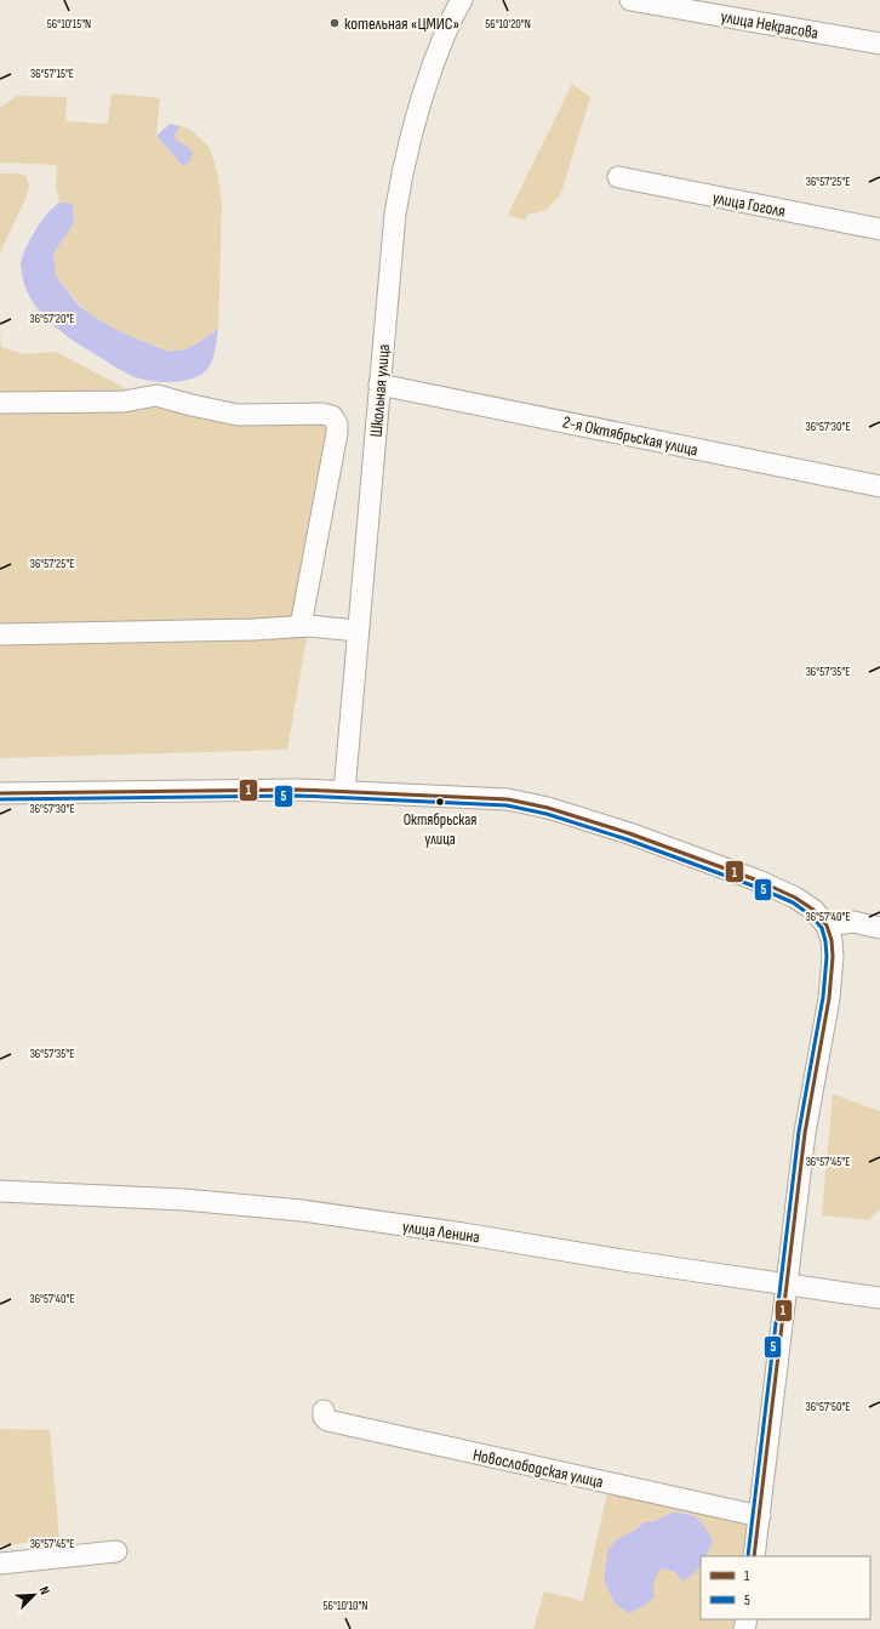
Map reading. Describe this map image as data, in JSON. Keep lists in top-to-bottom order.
{
  "streets": {
    "street": [
      "улица Некрасова",
      "улица Гоголя",
      "Школьная улица",
      "2-я Октябрьская улица",
      "улица Ленина",
      "Новослободская улица"
    ]
  },
  "crossings": [
    ["Школьная улица", "2-я Октябрьская улица"]
  ],
  "places": ["котельная «ЦМИС»", "Октябрьская улица"],
  "lines": ["transit line 1", "transit line 5"],
  "legend": ["1", "5"],
  "north": "top right",
  "coordinates": [
    "56°10'15\"N",
    "56°10'20\"N",
    "36°57'15\"E",
    "36°57'25\"E",
    "36°57'20\"E",
    "36°57'30\"E",
    "36°57'35\"E",
    "36°57'40\"E",
    "36°57'45\"E",
    "36°57'50\"E",
    "56°10'10\"N"
  ]
}
